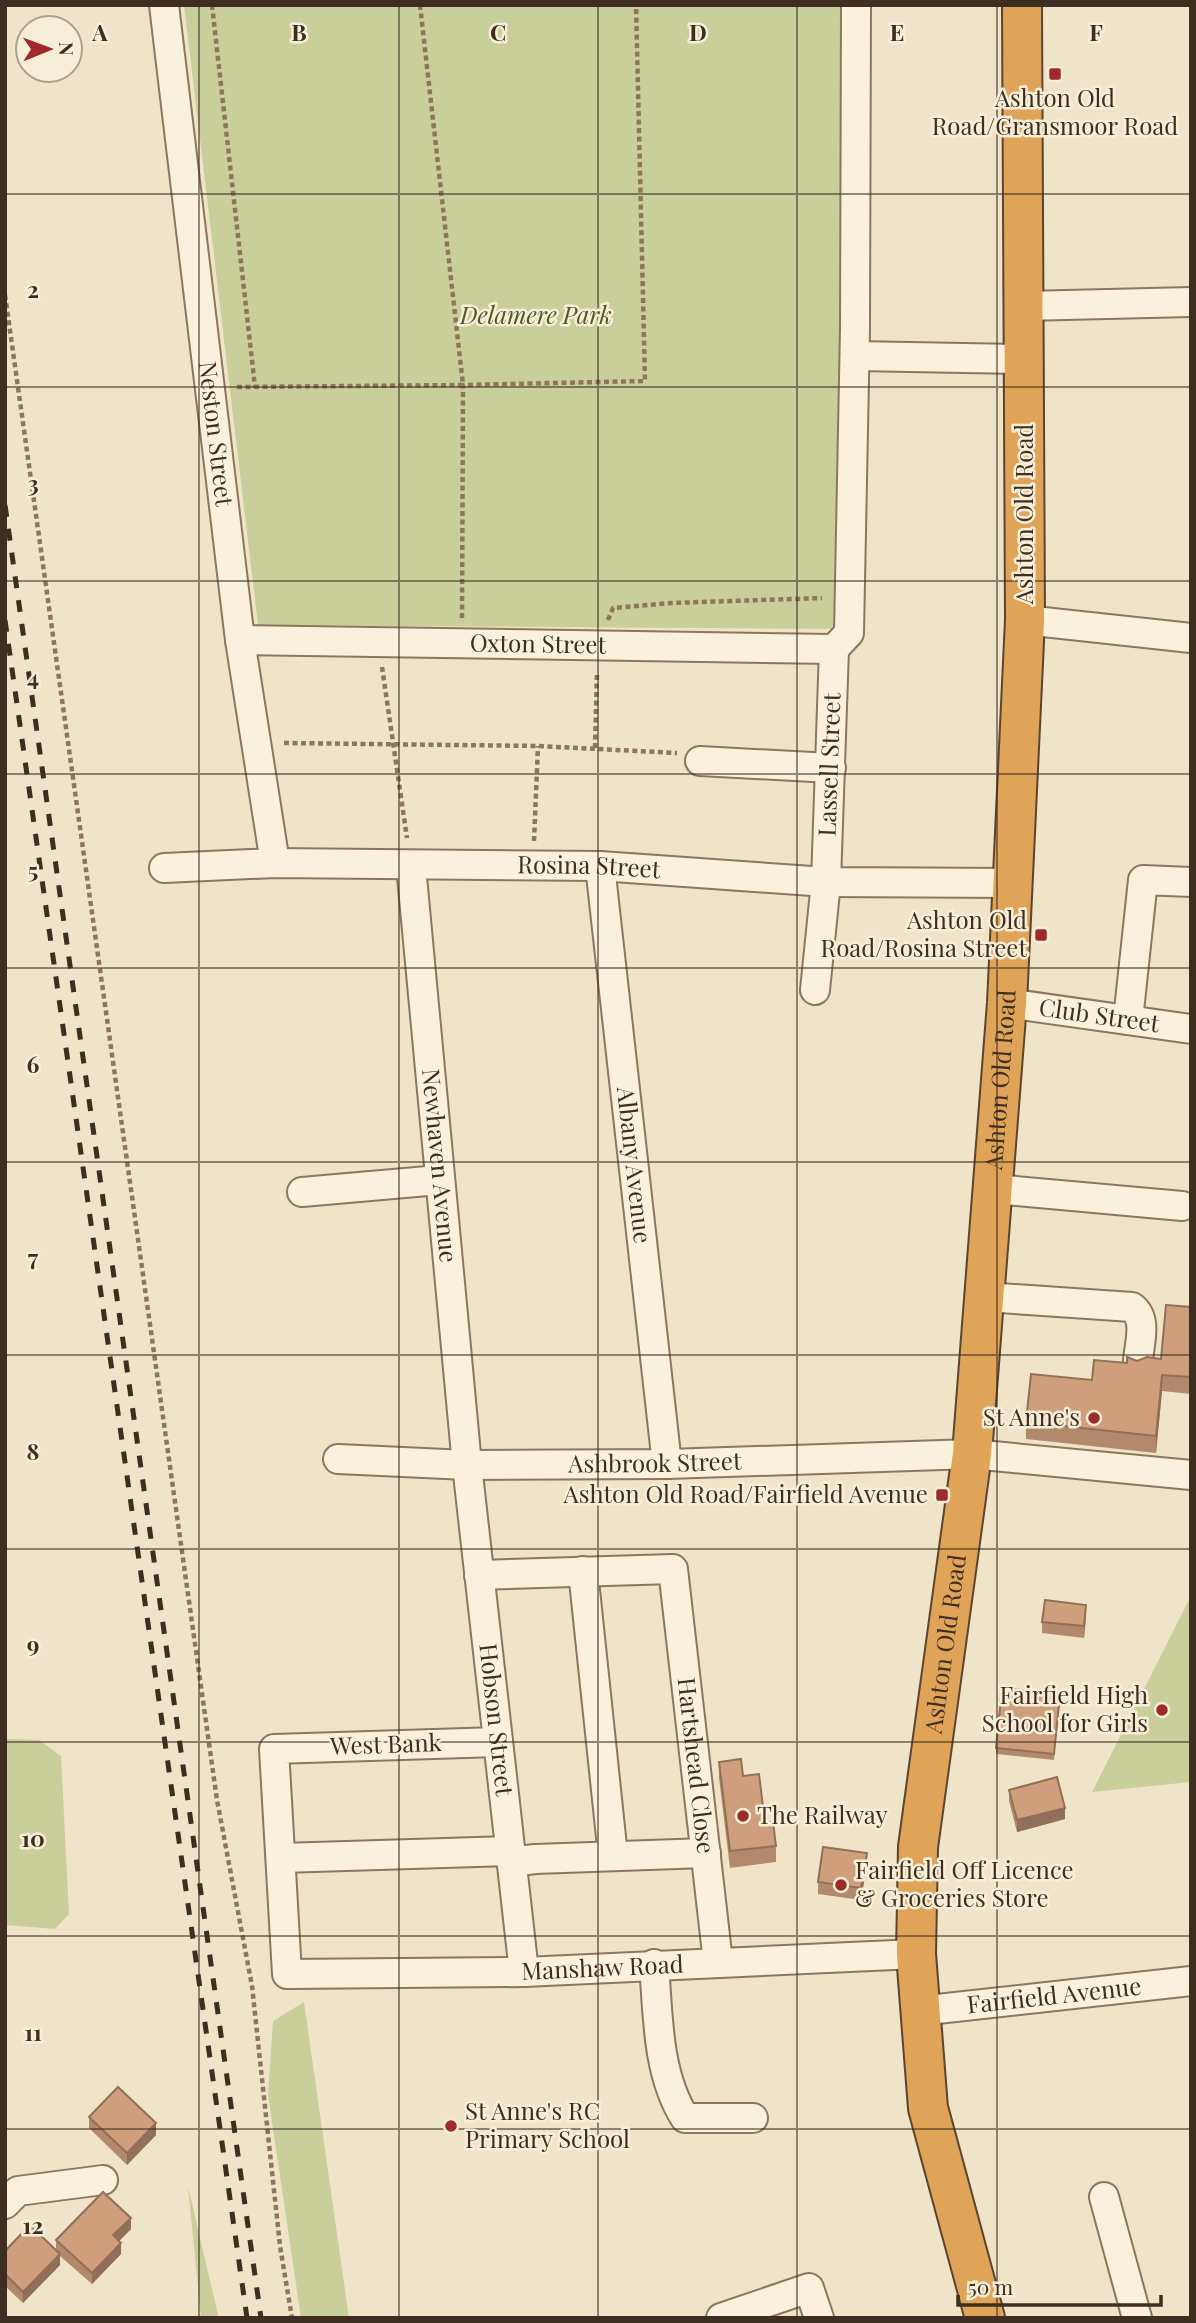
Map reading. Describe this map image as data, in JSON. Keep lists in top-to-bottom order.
{
  "streets": {
    "highway": ["Ashton Old Road"],
    "street": [
      "Neston Street",
      "Oxton Street",
      "Lassell Street",
      "Rosina Street",
      "Club Street",
      "Albany Avenue",
      "Newhaven Avenue",
      "Ashbrook Street",
      "Hobson Street",
      "West Bank",
      "Hartshead Close",
      "Manshaw Road",
      "Fairfield Avenue"
    ]
  },
  "crossings": [
    ["Neston Street", "Oxton Street"],
    ["Neston Street", "Rosina Street"],
    ["Ashton Old Road", "Rosina Street"],
    ["Ashton Old Road", "Club Street"],
    ["Ashton Old Road", "Ashbrook Street"],
    ["Ashton Old Road", "Manshaw Road"],
    ["Ashton Old Road", "Fairfield Avenue"],
    ["Oxton Street", "Lassell Street"],
    ["Lassell Street", "Rosina Street"],
    ["Rosina Street", "Albany Avenue"],
    ["Rosina Street", "Newhaven Avenue"],
    ["Albany Avenue", "Ashbrook Street"],
    ["Newhaven Avenue", "Ashbrook Street"],
    ["Newhaven Avenue", "Hobson Street"],
    ["Ashbrook Street", "Hobson Street"],
    ["Hobson Street", "West Bank"],
    ["Hobson Street", "Manshaw Road"],
    ["West Bank", "Manshaw Road"],
    ["Hartshead Close", "Manshaw Road"]
  ],
  "parks": ["Delamere Park"],
  "places": {
    "transit": ["Ashton Old Road/Gransmoor Road", "Ashton Old Road/Rosina Street", "Ashton Old Road/Fairfield Avenue"],
    "other": [
      "St Anne's",
      "Fairfield High School for Girls",
      "The Railway",
      "Fairfield Off Licence & Groceries Store",
      "St Anne's RC Primary School"
    ]
  },
  "scale_bar": "50 m",
  "north": "right",
  "grid": {
    "columns": [
      "A",
      "B",
      "C",
      "D",
      "E",
      "F"
    ],
    "rows": [
      "2",
      "3",
      "4",
      "5",
      "6",
      "7",
      "8",
      "9",
      "10",
      "11",
      "12"
    ]
  }
}
